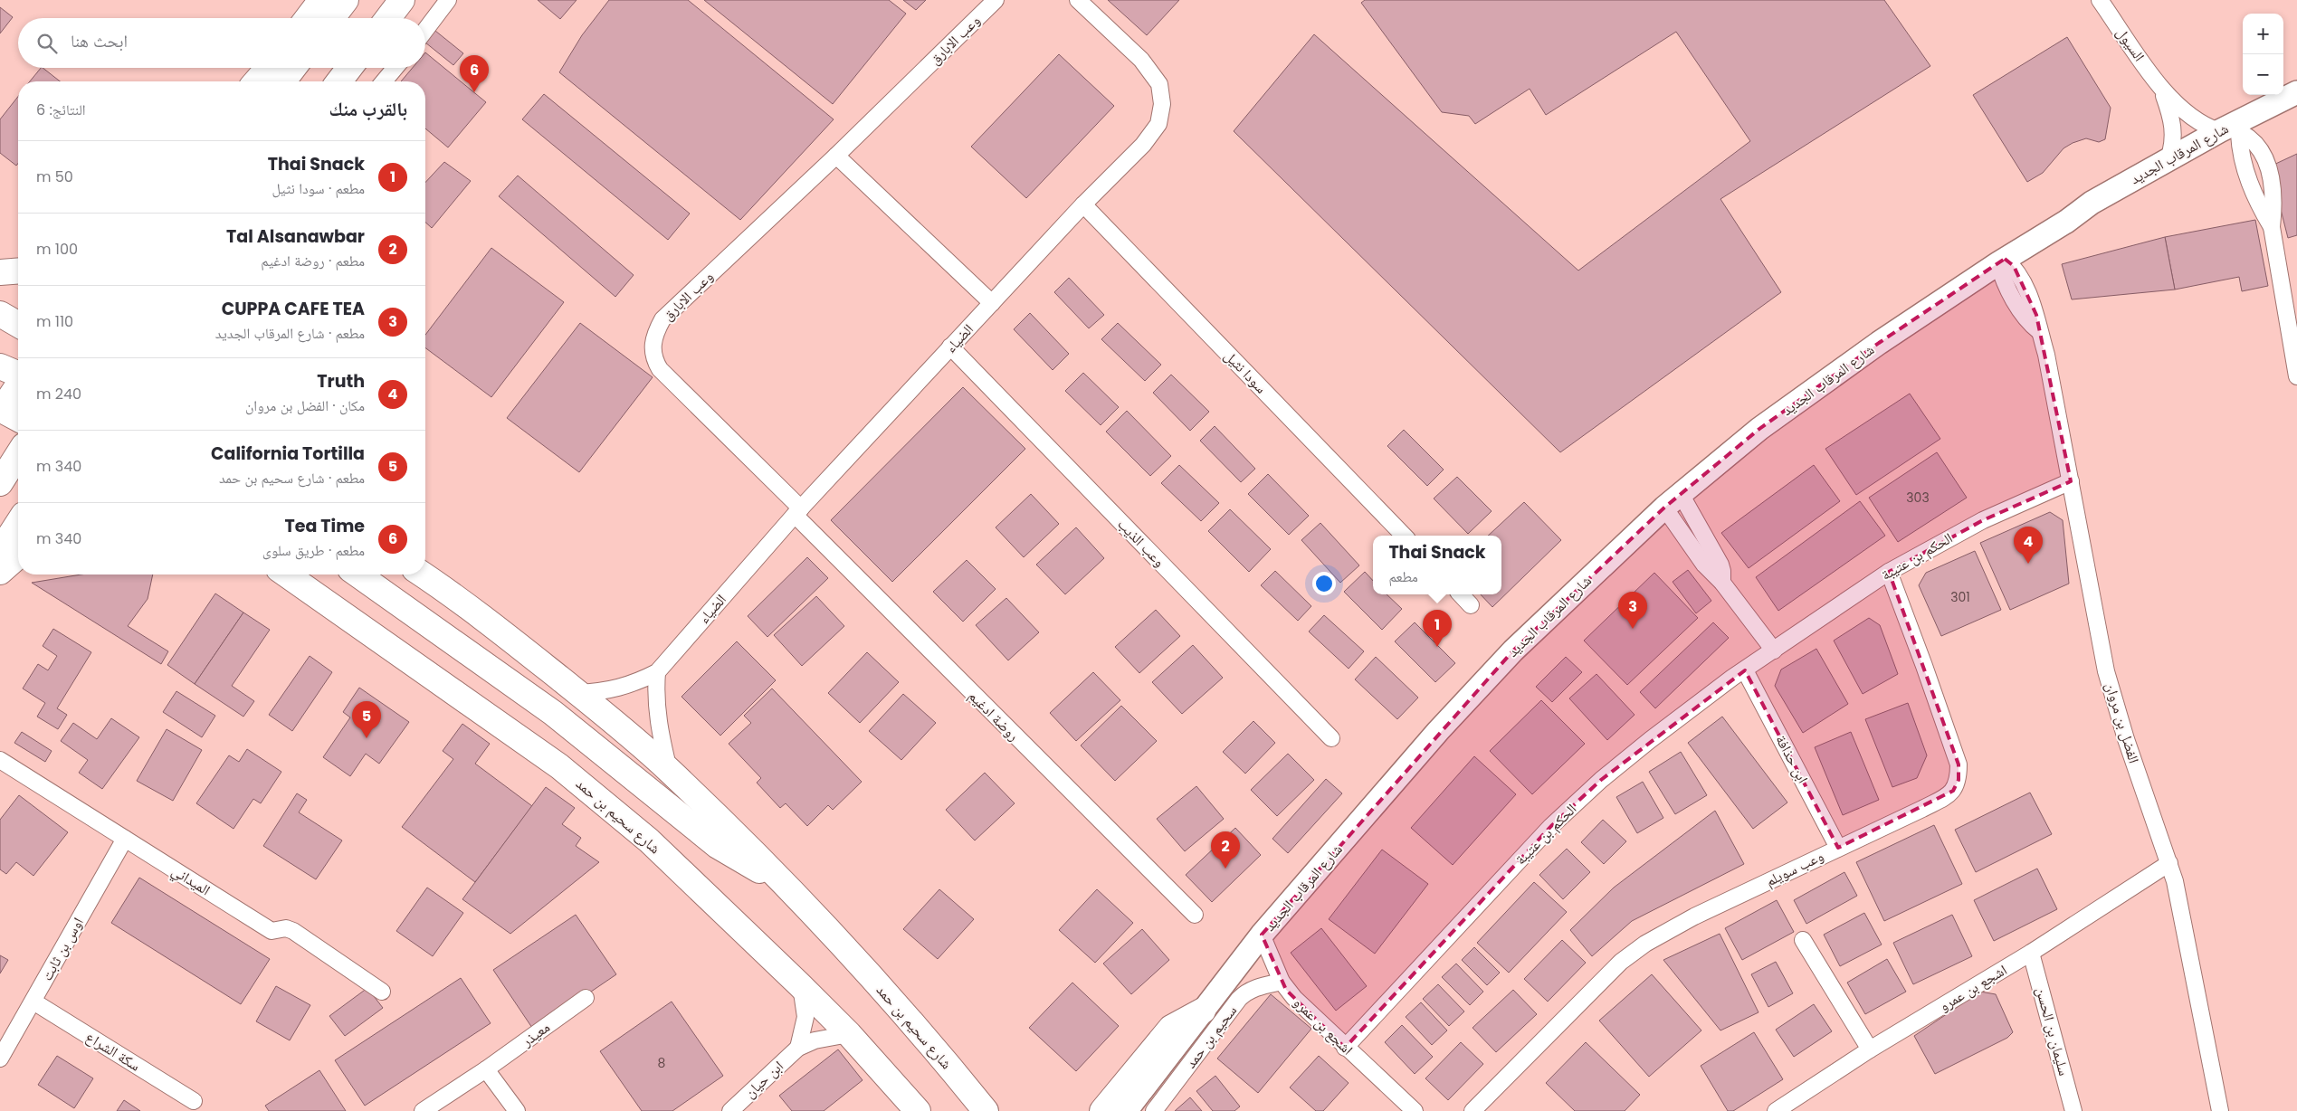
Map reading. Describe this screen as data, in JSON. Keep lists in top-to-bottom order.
{
  "streets": {
    "main road": ["شارع سحيم بن حمد"],
    "street": [
      "وعب الابارق",
      "السيول",
      "شارع المرقاب الجديد",
      "الضياء",
      "سودا نثيل",
      "وعب الذيب",
      "الحكم بن عتيبة",
      "روضة ادغيم",
      "الفضل بن مروان",
      "ابن حذافة",
      "وعب سويلم",
      "الميداني",
      "اوس بن ثابت",
      "اشجع بن عمرو",
      "سليمان بن الحسن",
      "معيذر",
      "سحيم بن حمد",
      "سكة الشراع",
      "ابن حيان"
    ]
  },
  "crossings": [
    ["وعب الابارق", "الضياء"],
    ["وعب الابارق", "روضة ادغيم"],
    ["السيول", "شارع المرقاب الجديد"],
    ["شارع المرقاب الجديد", "الفضل بن مروان"],
    ["شارع المرقاب الجديد", "اشجع بن عمرو"],
    ["الضياء", "سودا نثيل"],
    ["الضياء", "وعب الذيب"],
    ["الضياء", "روضة ادغيم"],
    ["الضياء", "شارع سحيم بن حمد"],
    ["الحكم بن عتيبة", "الفضل بن مروان"],
    ["الحكم بن عتيبة", "ابن حذافة"],
    ["الحكم بن عتيبة", "وعب سويلم"],
    ["الحكم بن عتيبة", "اشجع بن عمرو"],
    ["الفضل بن مروان", "اشجع بن عمرو"],
    ["ابن حذافة", "وعب سويلم"],
    ["شارع سحيم بن حمد", "ابن حيان"],
    ["الميداني", "اوس بن ثابت"],
    ["اوس بن ثابت", "سكة الشراع"],
    ["اشجع بن عمرو", "سليمان بن الحسن"],
    ["اشجع بن عمرو", "سحيم بن حمد"]
  ],
  "house_numbers": ["303", "301", "8"],
  "page": {
    "map_buttons": ["+", "−"],
    "search": "ابحث هنا",
    "pins": [
      "6",
      "4",
      "3",
      "1",
      "5",
      "2"
    ],
    "heading": ["بالقرب منك", "النتائج: 6"],
    "list": [
      {
        "mark": "1",
        "name": "Thai Snack",
        "note": "مطعم · سودا نثيل",
        "value": "50 m"
      },
      {
        "mark": "2",
        "name": "Tal Alsanawbar",
        "note": "مطعم · روضة ادغيم",
        "value": "100 m"
      },
      {
        "mark": "3",
        "name": "CUPPA CAFE TEA",
        "note": "مطعم · شارع المرقاب الجديد",
        "value": "110 m"
      },
      {
        "mark": "4",
        "name": "Truth",
        "note": "مكان · الفضل بن مروان",
        "value": "240 m"
      },
      {
        "mark": "5",
        "name": "California Tortilla",
        "note": "مطعم · شارع سحيم بن حمد",
        "value": "340 m"
      },
      {
        "mark": "6",
        "name": "Tea Time",
        "note": "مطعم · طريق سلوى",
        "value": "340 m"
      }
    ],
    "popup": ["Thai Snack", "مطعم"]
  }
}
